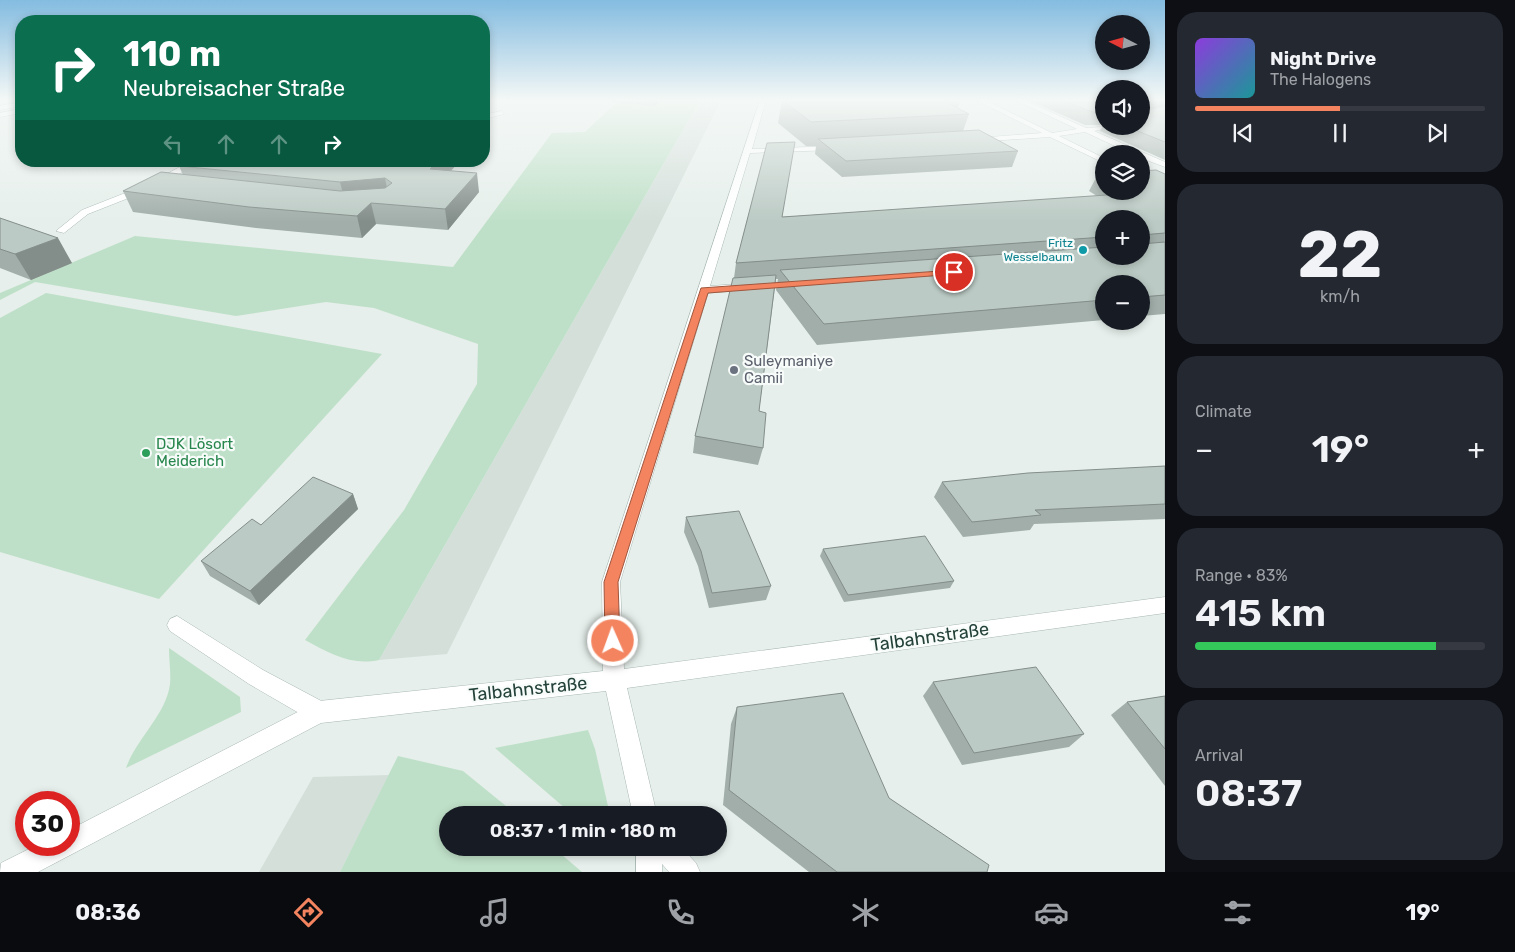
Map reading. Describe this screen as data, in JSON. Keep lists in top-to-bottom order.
{
  "streets": {
    "street": ["Talbahnstraße"]
  },
  "places": ["Fritz Wesselbaum", "Suleymaniye Camii", "DJK Lösort Meiderich"],
  "north": "left",
  "page": {
    "map_buttons": ["+", "−"],
    "turn": ["110 m", "Neubreisacher Straße"],
    "song": ["Night Drive", "The Halogens"],
    "tile": [
      ["22", "km/h"],
      "Climate",
      ["Range · 83%", "415 km"],
      ["Arrival", "08:37"]
    ],
    "heat": ["−", "19°", "+"],
    "limit": "30",
    "trip": "08:37 · 1 min · 180 m",
    "tabs": ["08:36", "19°"]
  }
}
